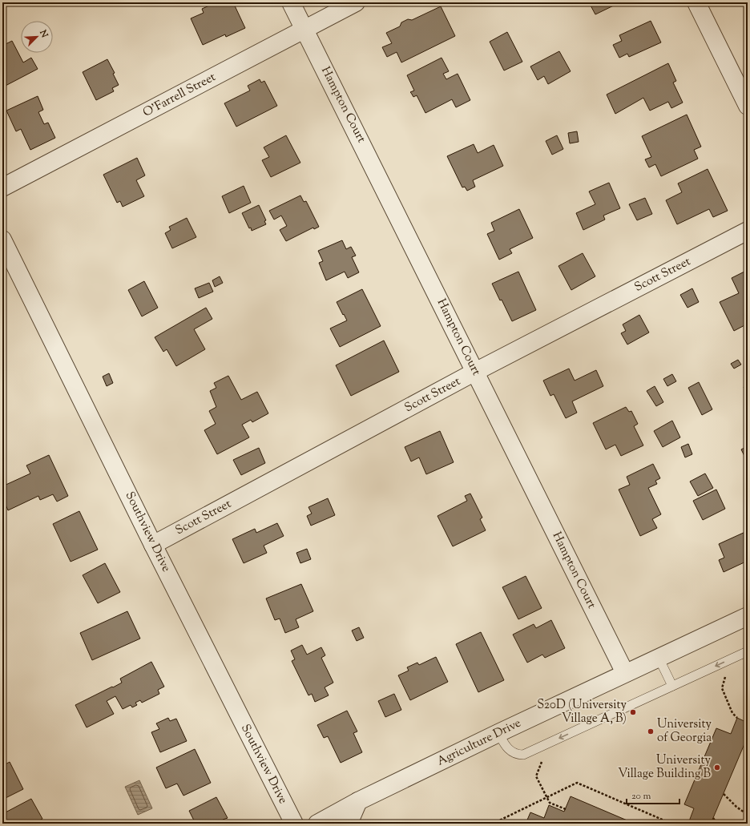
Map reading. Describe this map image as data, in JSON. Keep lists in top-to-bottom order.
{
  "streets": {
    "street": [
      "O'Farrell Street",
      "Hampton Court",
      "Scott Street",
      "Southview Drive",
      "Agriculture Drive"
    ]
  },
  "crossings": [
    ["O'Farrell Street", "Hampton Court"],
    ["Hampton Court", "Scott Street"],
    ["Hampton Court", "Agriculture Drive"],
    ["Scott Street", "Southview Drive"]
  ],
  "places": ["S20D (University Village A, B)", "University of Georgia", "University Village Building B"],
  "scale_bar": "20 m",
  "north": "top right"
}
